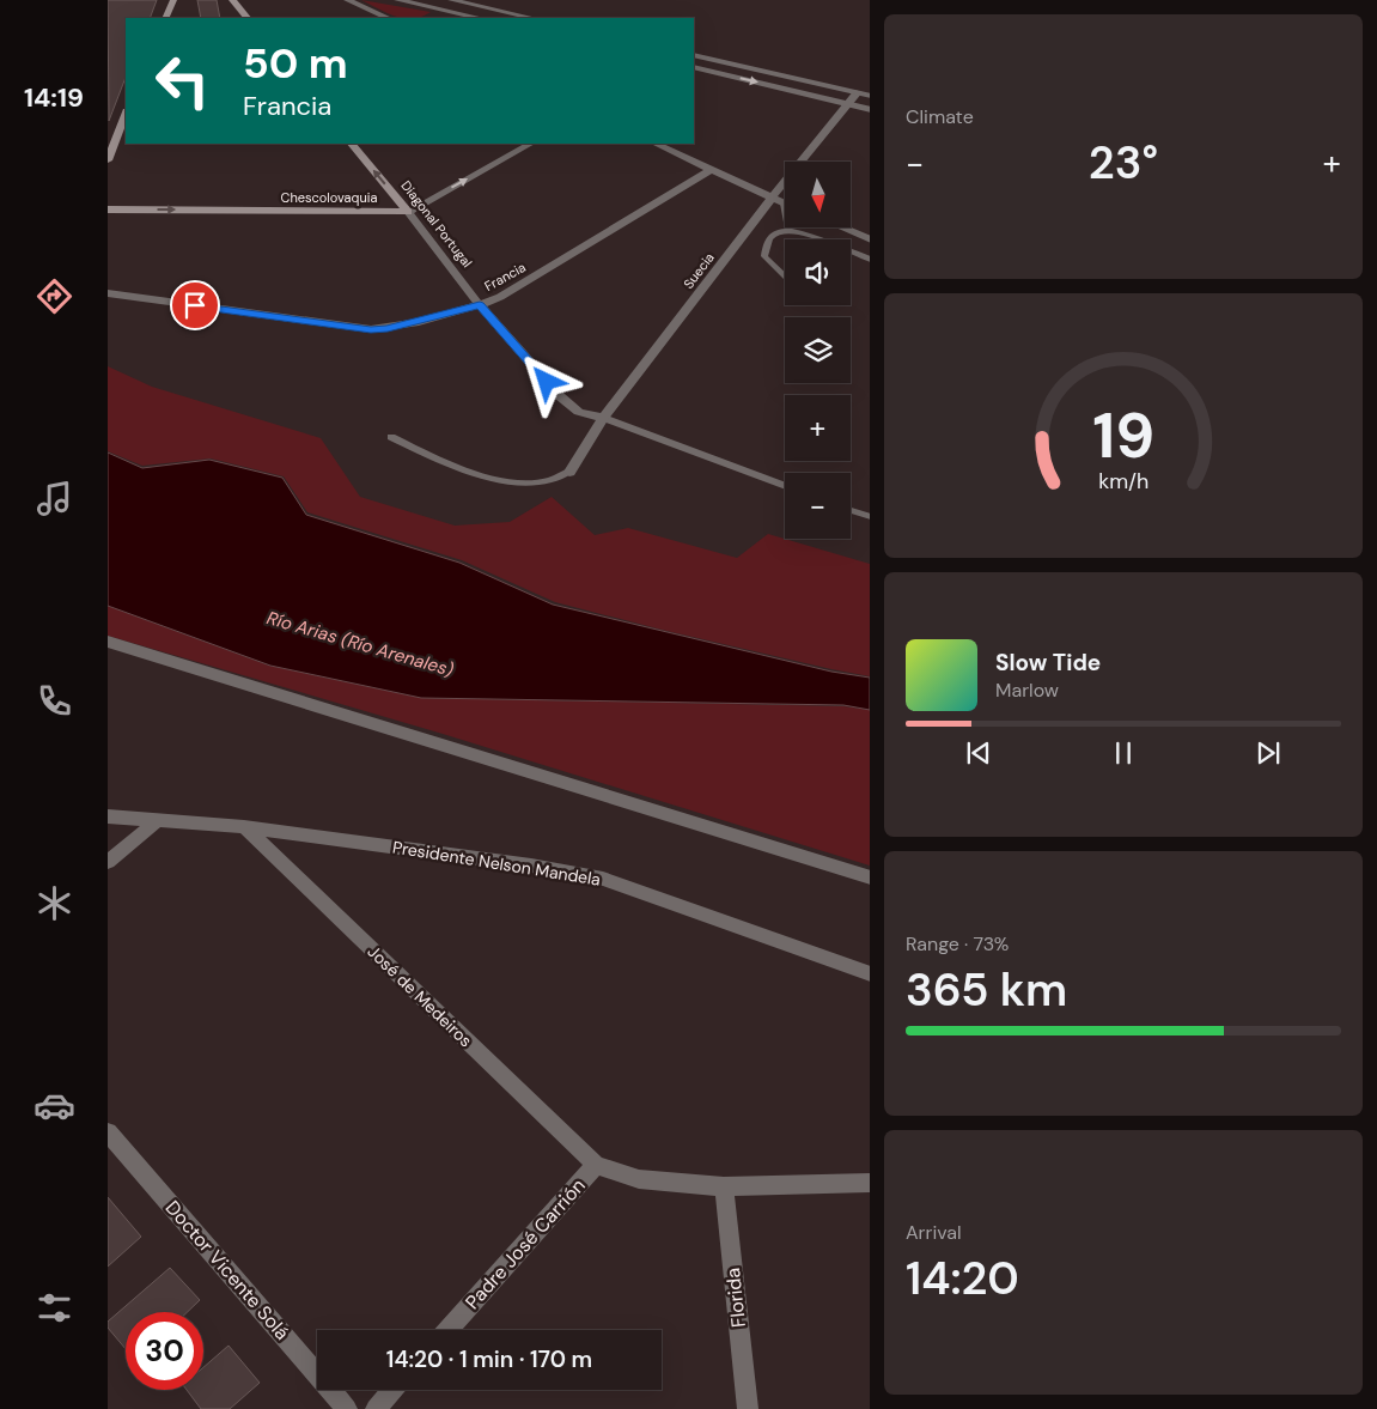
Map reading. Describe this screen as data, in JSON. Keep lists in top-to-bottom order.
{
  "streets": {
    "main road": ["Chescolovaquia", "Diagonal Portugal"],
    "street": [
      "Suecia",
      "Francia",
      "Presidente Nelson Mandela",
      "José de Medeiros",
      "Padre José Carrión",
      "Doctor Vicente Solá",
      "Florida"
    ]
  },
  "crossings": [
    ["Chescolovaquia", "Diagonal Portugal"],
    ["Diagonal Portugal", "Suecia"],
    ["Diagonal Portugal", "Francia"],
    ["Presidente Nelson Mandela", "José de Medeiros"],
    ["José de Medeiros", "Padre José Carrión"],
    ["Padre José Carrión", "Florida"]
  ],
  "one_way": ["Chescolovaquia"],
  "water": ["Río Arias (Río Arenales)"],
  "north": "bottom",
  "page": {
    "tabs": "14:19",
    "tile": [
      "Climate",
      ["Range · 73%", "365 km"],
      ["Arrival", "14:20"]
    ],
    "turn": ["50 m", "Francia"],
    "heat": ["−", "23°", "+"],
    "map_buttons": ["+", "−"],
    "song": ["Slow Tide", "Marlow"],
    "limit": "30",
    "trip": "14:20 · 1 min · 170 m",
    "gauge": ["19", "km/h"]
  }
}
